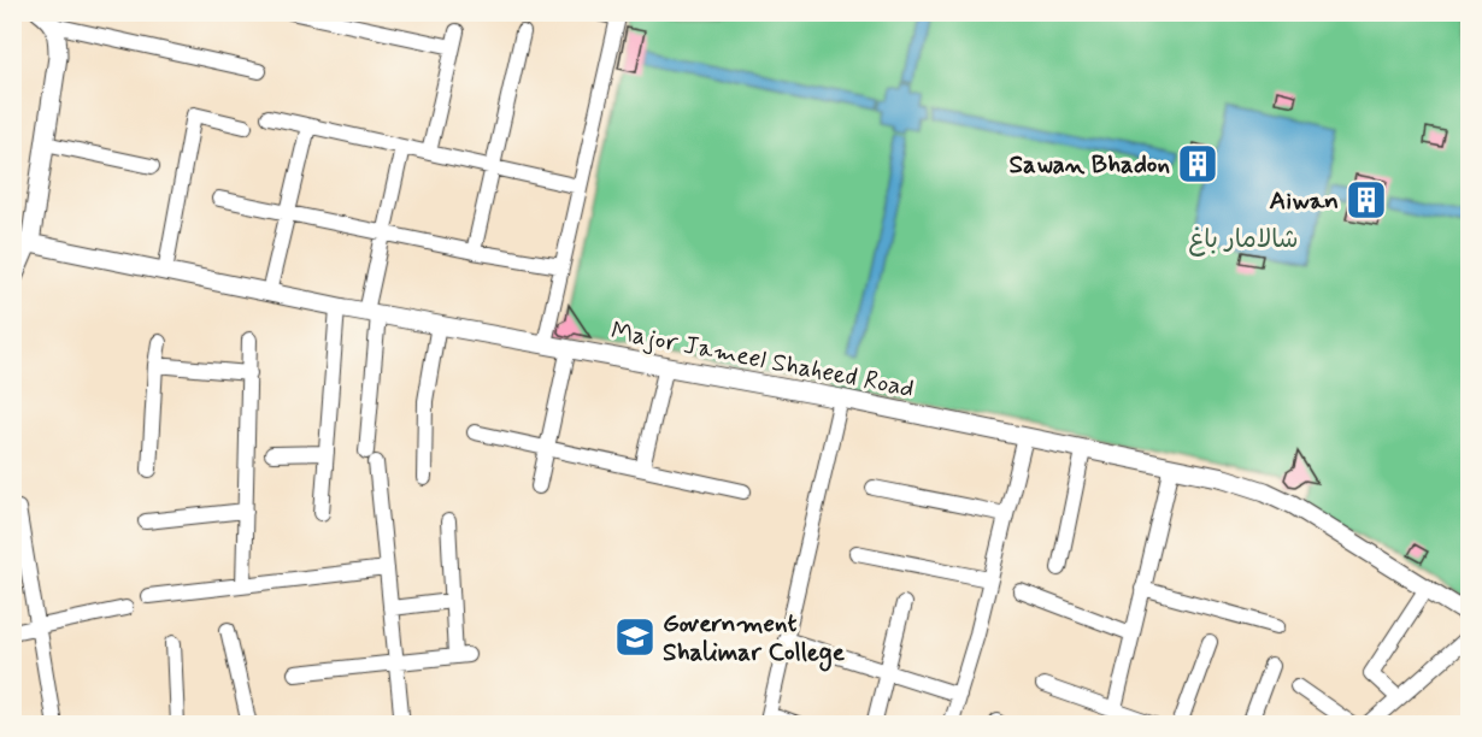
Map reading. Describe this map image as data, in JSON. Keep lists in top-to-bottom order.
{
  "streets": {
    "street": ["Major Jameel Shaheed Road"]
  },
  "parks": ["شالامار باغ"],
  "places": {
    "building": ["Sawan Bhadon", "Aiwan"],
    "school or university": ["Government Shalimar College"]
  }
}
